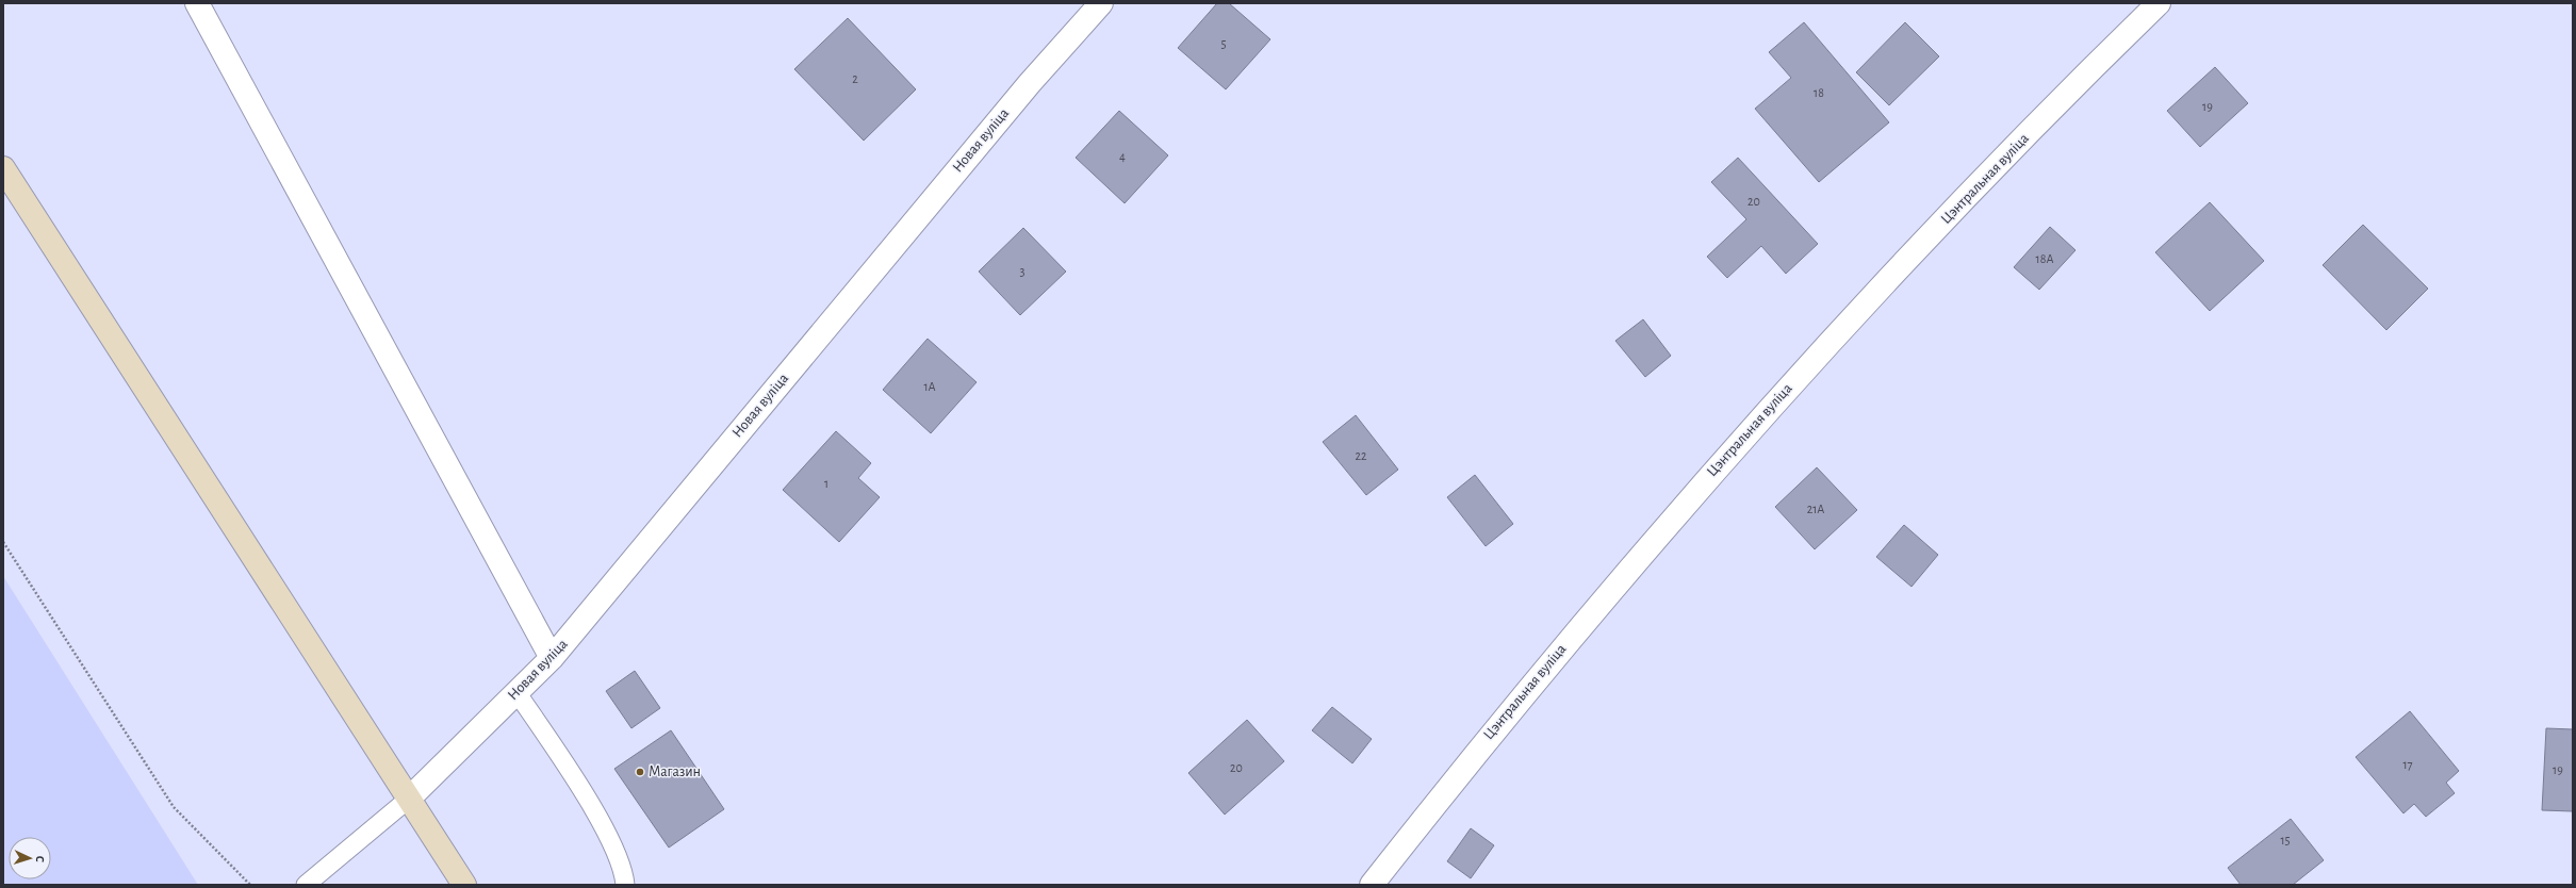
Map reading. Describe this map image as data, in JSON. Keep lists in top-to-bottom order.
{
  "streets": {
    "street": ["Новая вуліца", "Цэнтральная вуліца"]
  },
  "places": ["Магазин"],
  "house_numbers": [
    "5",
    "2",
    "18",
    "19",
    "4",
    "20",
    "18А",
    "3",
    "1А",
    "22",
    "1",
    "21А",
    "17",
    "20",
    "19",
    "15"
  ],
  "north": "right"
}
